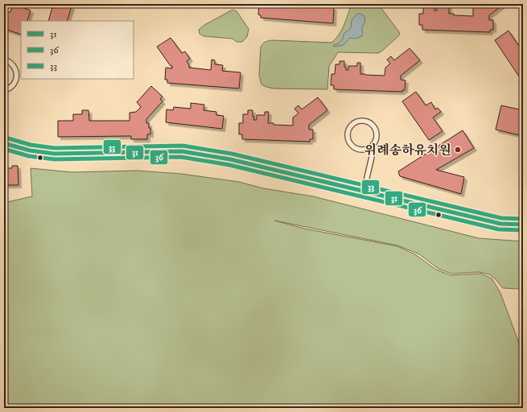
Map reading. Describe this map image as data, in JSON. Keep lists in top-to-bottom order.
{
  "places": ["위례송하유치원"],
  "lines": ["transit line 33", "transit line 31", "transit line 36"],
  "legend": ["31", "36", "33"]
}
